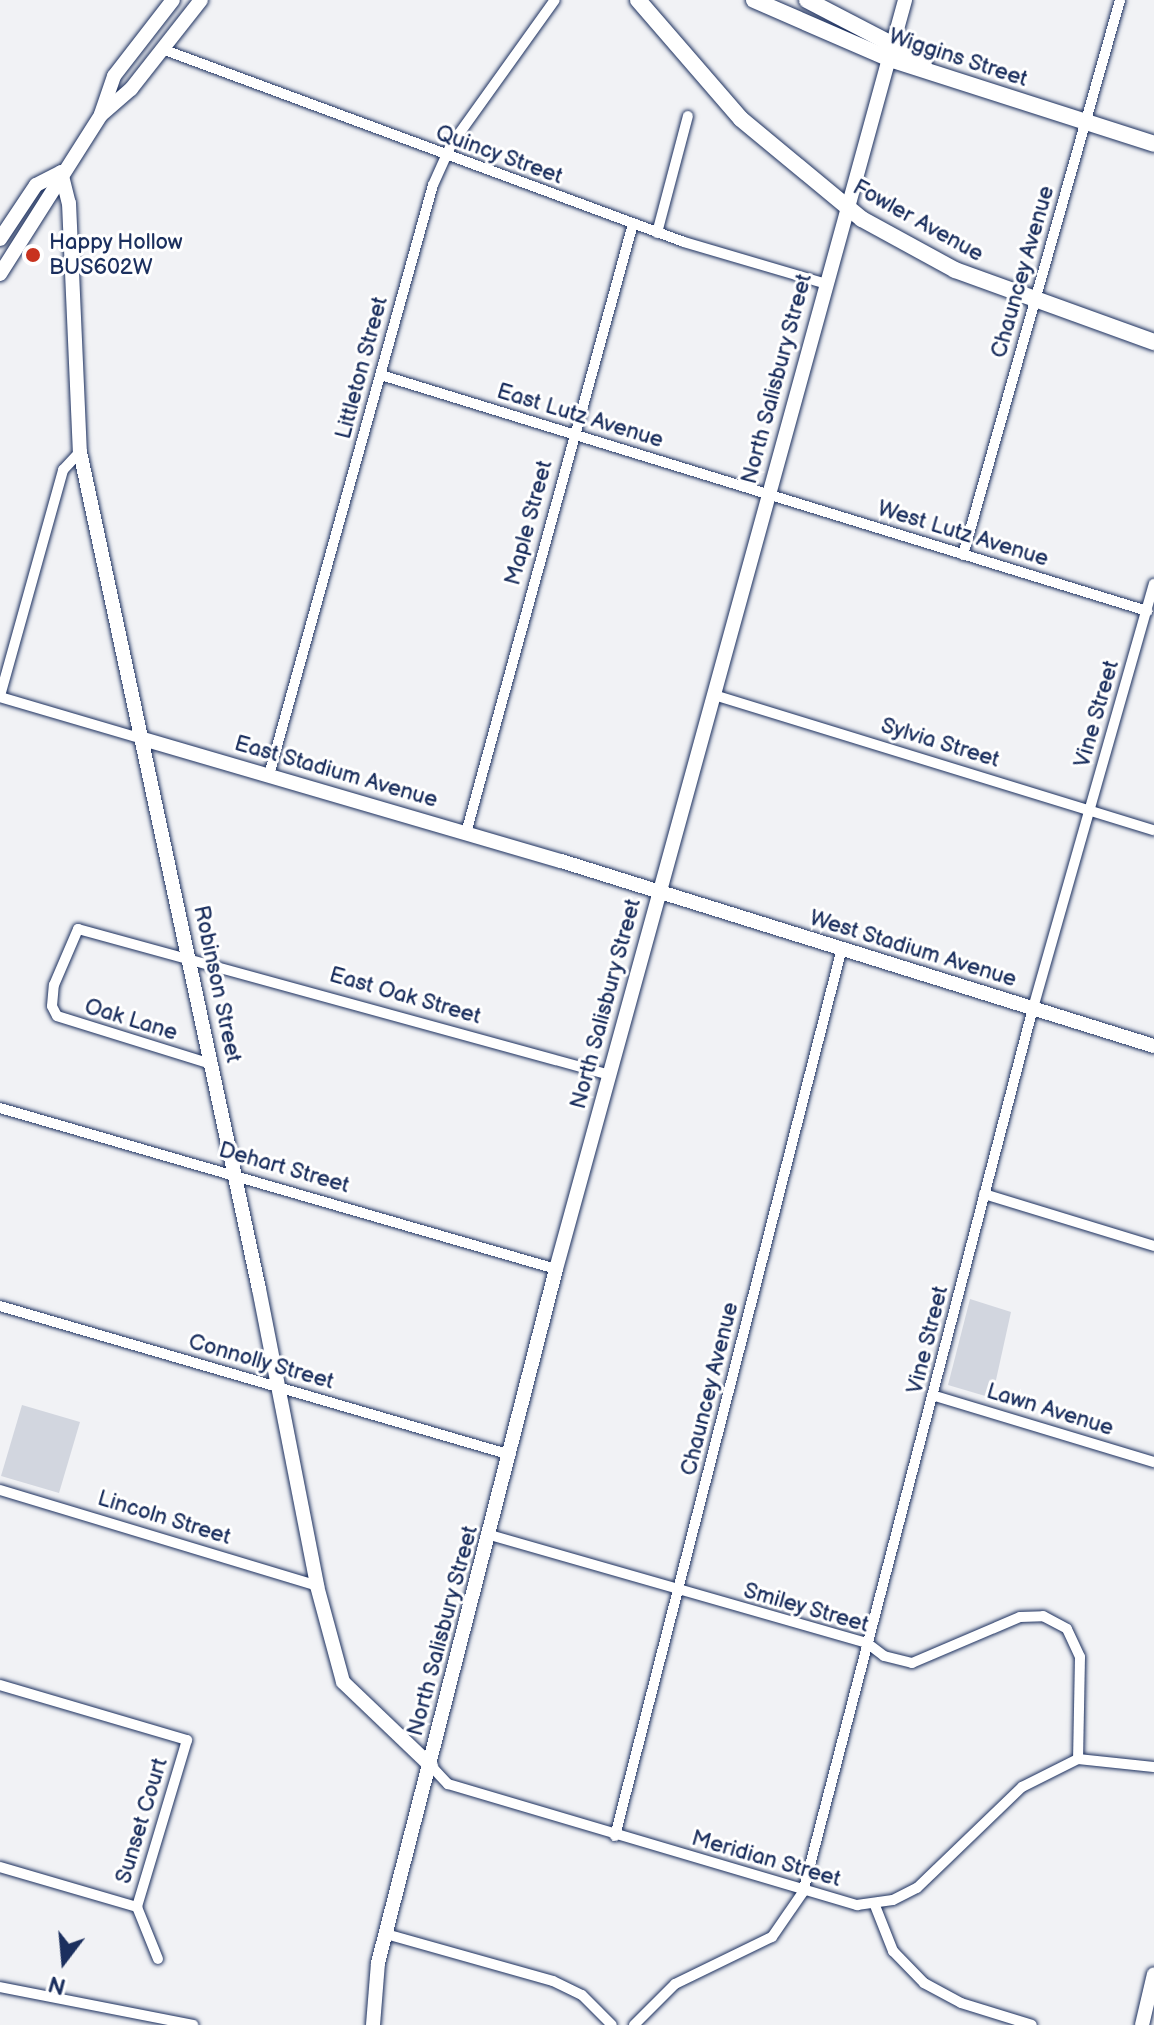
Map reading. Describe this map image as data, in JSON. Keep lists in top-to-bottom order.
{
  "streets": {
    "main road": ["Wiggins Street", "Fowler Avenue"],
    "street": [
      "Quincy Street",
      "Chauncey Avenue",
      "Littleton Street",
      "North Salisbury Street",
      "East Lutz Avenue",
      "Maple Street",
      "West Lutz Avenue",
      "Vine Street",
      "Sylvia Street",
      "East Stadium Avenue",
      "West Stadium Avenue",
      "Robinson Street",
      "East Oak Street",
      "Oak Lane",
      "Dehart Street",
      "Connolly Street",
      "Lawn Avenue",
      "Lincoln Street",
      "Smiley Street",
      "Sunset Court",
      "Meridian Street"
    ]
  },
  "crossings": [
    ["Wiggins Street", "Chauncey Avenue"],
    ["Wiggins Street", "North Salisbury Street"],
    ["Quincy Street", "Littleton Street"],
    ["Quincy Street", "North Salisbury Street"],
    ["Quincy Street", "Maple Street"],
    ["Fowler Avenue", "Chauncey Avenue"],
    ["Fowler Avenue", "North Salisbury Street"],
    ["Chauncey Avenue", "West Lutz Avenue"],
    ["Chauncey Avenue", "West Stadium Avenue"],
    ["Chauncey Avenue", "Smiley Street"],
    ["Chauncey Avenue", "Meridian Street"],
    ["Littleton Street", "East Lutz Avenue"],
    ["Littleton Street", "East Stadium Avenue"],
    ["North Salisbury Street", "East Lutz Avenue"],
    ["North Salisbury Street", "West Lutz Avenue"],
    ["North Salisbury Street", "Sylvia Street"],
    ["North Salisbury Street", "East Stadium Avenue"],
    ["North Salisbury Street", "West Stadium Avenue"],
    ["North Salisbury Street", "Robinson Street"],
    ["North Salisbury Street", "East Oak Street"],
    ["North Salisbury Street", "Dehart Street"],
    ["North Salisbury Street", "Connolly Street"],
    ["North Salisbury Street", "Smiley Street"],
    ["North Salisbury Street", "Meridian Street"],
    ["East Lutz Avenue", "Maple Street"],
    ["East Lutz Avenue", "West Lutz Avenue"],
    ["Maple Street", "East Stadium Avenue"],
    ["West Lutz Avenue", "Vine Street"],
    ["Vine Street", "Sylvia Street"],
    ["Vine Street", "West Stadium Avenue"],
    ["Vine Street", "Lawn Avenue"],
    ["Vine Street", "Smiley Street"],
    ["Vine Street", "Meridian Street"],
    ["East Stadium Avenue", "West Stadium Avenue"],
    ["East Stadium Avenue", "Robinson Street"],
    ["Robinson Street", "East Oak Street"],
    ["Robinson Street", "Oak Lane"],
    ["Robinson Street", "Dehart Street"],
    ["Robinson Street", "Connolly Street"],
    ["Robinson Street", "Lincoln Street"],
    ["Robinson Street", "Meridian Street"],
    ["East Oak Street", "Oak Lane"],
    ["Smiley Street", "Meridian Street"]
  ],
  "places": ["Happy Hollow BUS602W"],
  "north": "bottom"
}
